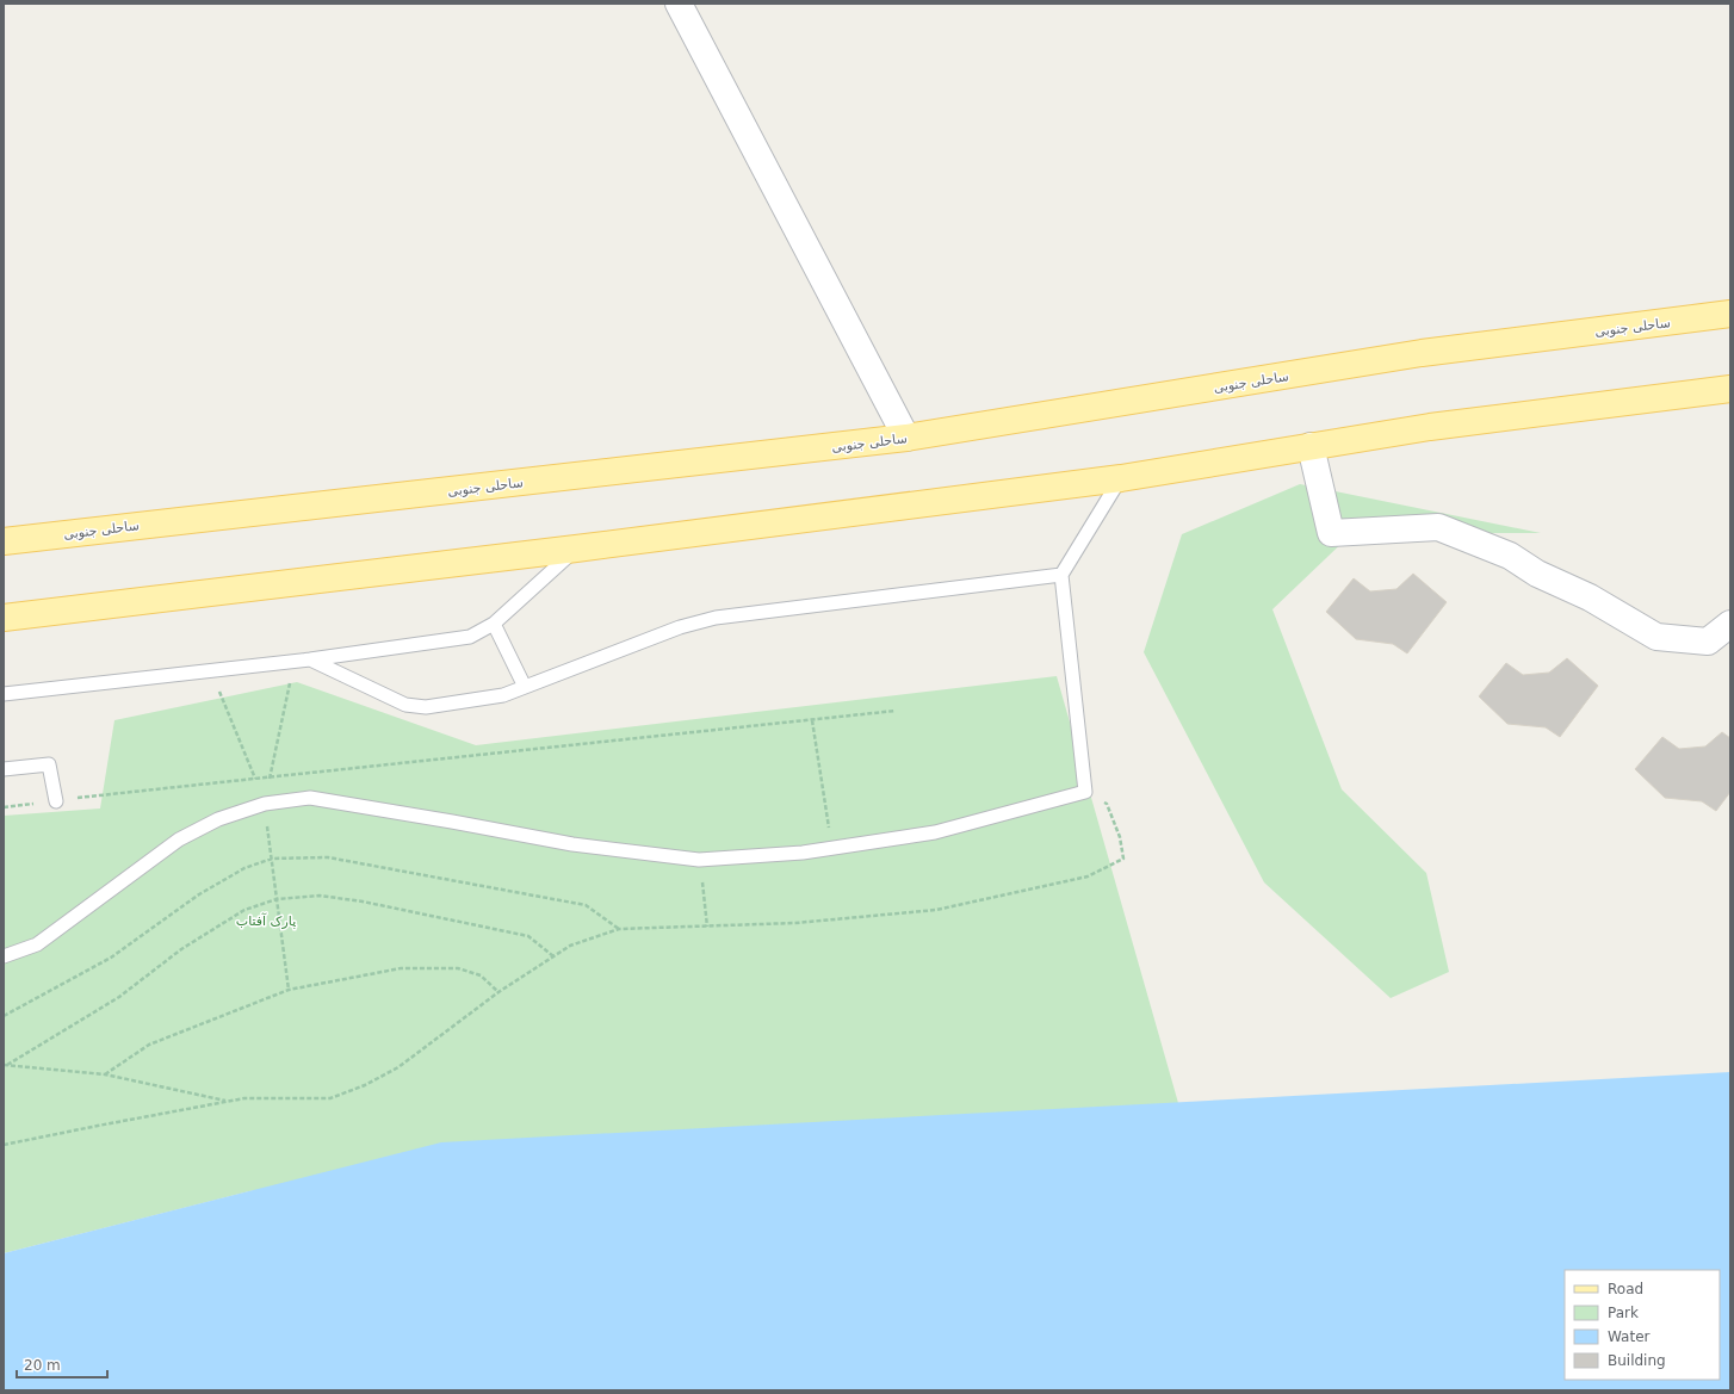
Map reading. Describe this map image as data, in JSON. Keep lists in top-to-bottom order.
{
  "streets": {
    "main road": ["ساحلی جنوبی"]
  },
  "parks": ["پارک آفتاب"],
  "legend": [
    "Road",
    "Park",
    "Water",
    "Building"
  ],
  "scale_bar": "20 m"
}
